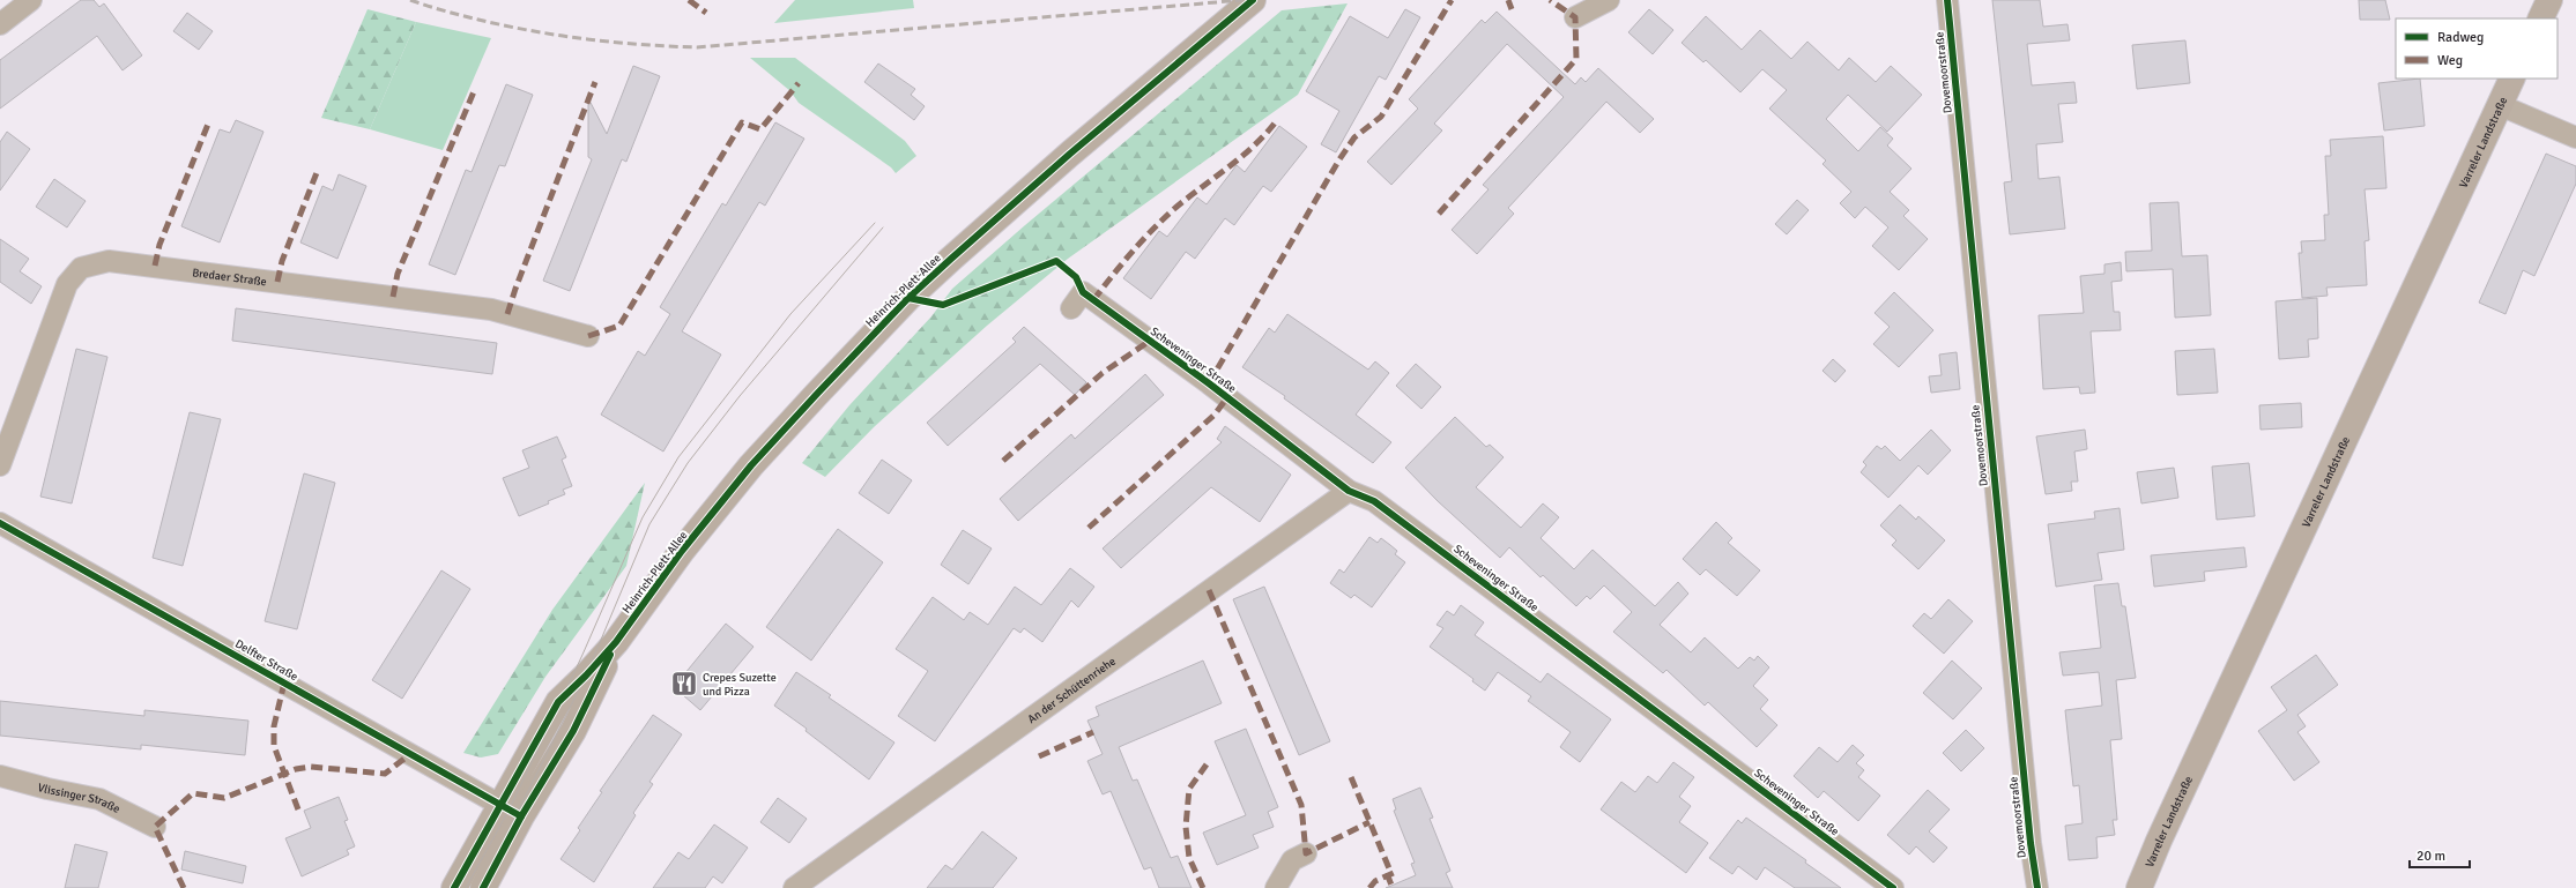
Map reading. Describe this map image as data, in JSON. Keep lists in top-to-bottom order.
{
  "streets": {
    "main road": ["Varreler Landstraße", "Heinrich-Plett-Allee"],
    "street": [
      "Dovemoorstraße",
      "Bredaer Straße",
      "Scheveninger Straße",
      "Delfter Straße",
      "An der Schüttenriehe",
      "Vlissinger Straße"
    ]
  },
  "crossings": [
    ["Heinrich-Plett-Allee", "Delfter Straße"],
    ["Scheveninger Straße", "An der Schüttenriehe"]
  ],
  "places": {
    "restaurant": ["Crepes Suzette und Pizza"]
  },
  "legend": ["Radweg", "Weg"],
  "scale_bar": "20 m"
}
